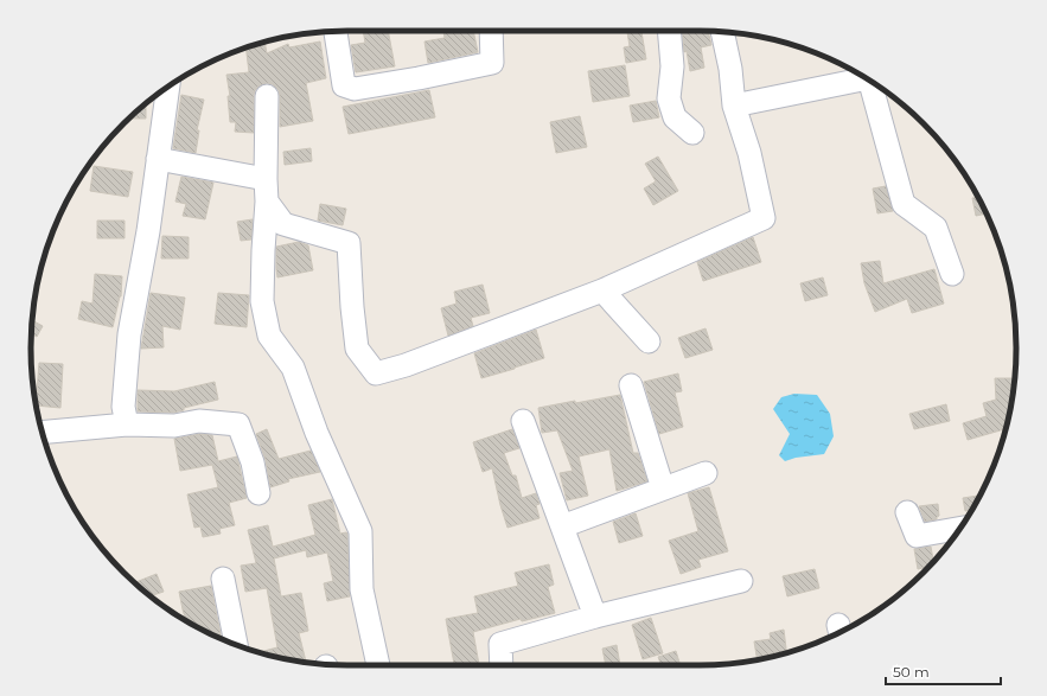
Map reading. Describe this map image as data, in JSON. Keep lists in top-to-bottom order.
{
  "scale_bar": "50 m"
}
